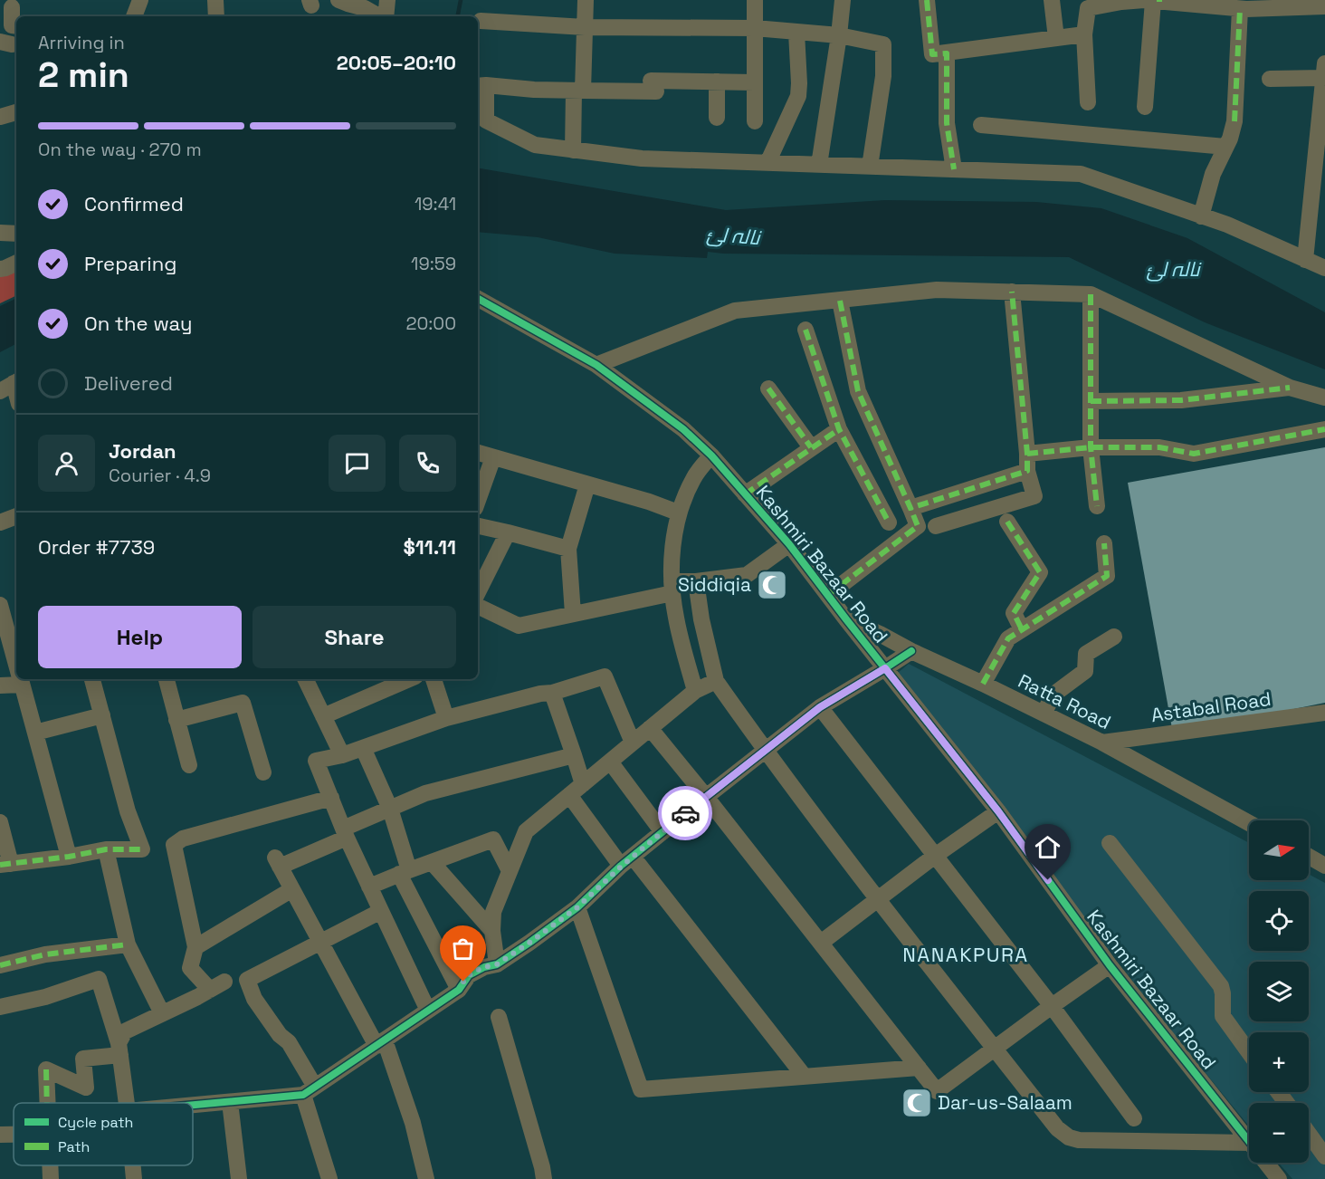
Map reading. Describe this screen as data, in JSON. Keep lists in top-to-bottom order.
{
  "streets": {
    "street": ["Kashmiri Bazaar Road", "Ratta Road", "Astabal Road"]
  },
  "crossings": [
    ["Kashmiri Bazaar Road", "Ratta Road"],
    ["Ratta Road", "Astabal Road"]
  ],
  "districts": ["NANAKPURA"],
  "water": ["نالہ لئ"],
  "places": {
    "mosque": ["Siddiqia", "Dar-us-Salaam"]
  },
  "legend": ["Cycle path", "Path"],
  "north": "right",
  "page": {
    "heading": ["2 min", "Arriving in", "20:05–20:10"],
    "panel": [
      "Jordan",
      "Courier · 4.9",
      "Order #7739",
      "$11.11"
    ],
    "bar": "On the way · 270 m",
    "list": [
      ["Confirmed", "19:41"],
      ["Preparing", "19:59"],
      ["On the way", "20:00"],
      "Delivered"
    ],
    "buttons": ["Help", "Share"],
    "map_buttons": ["+", "−"]
  }
}
